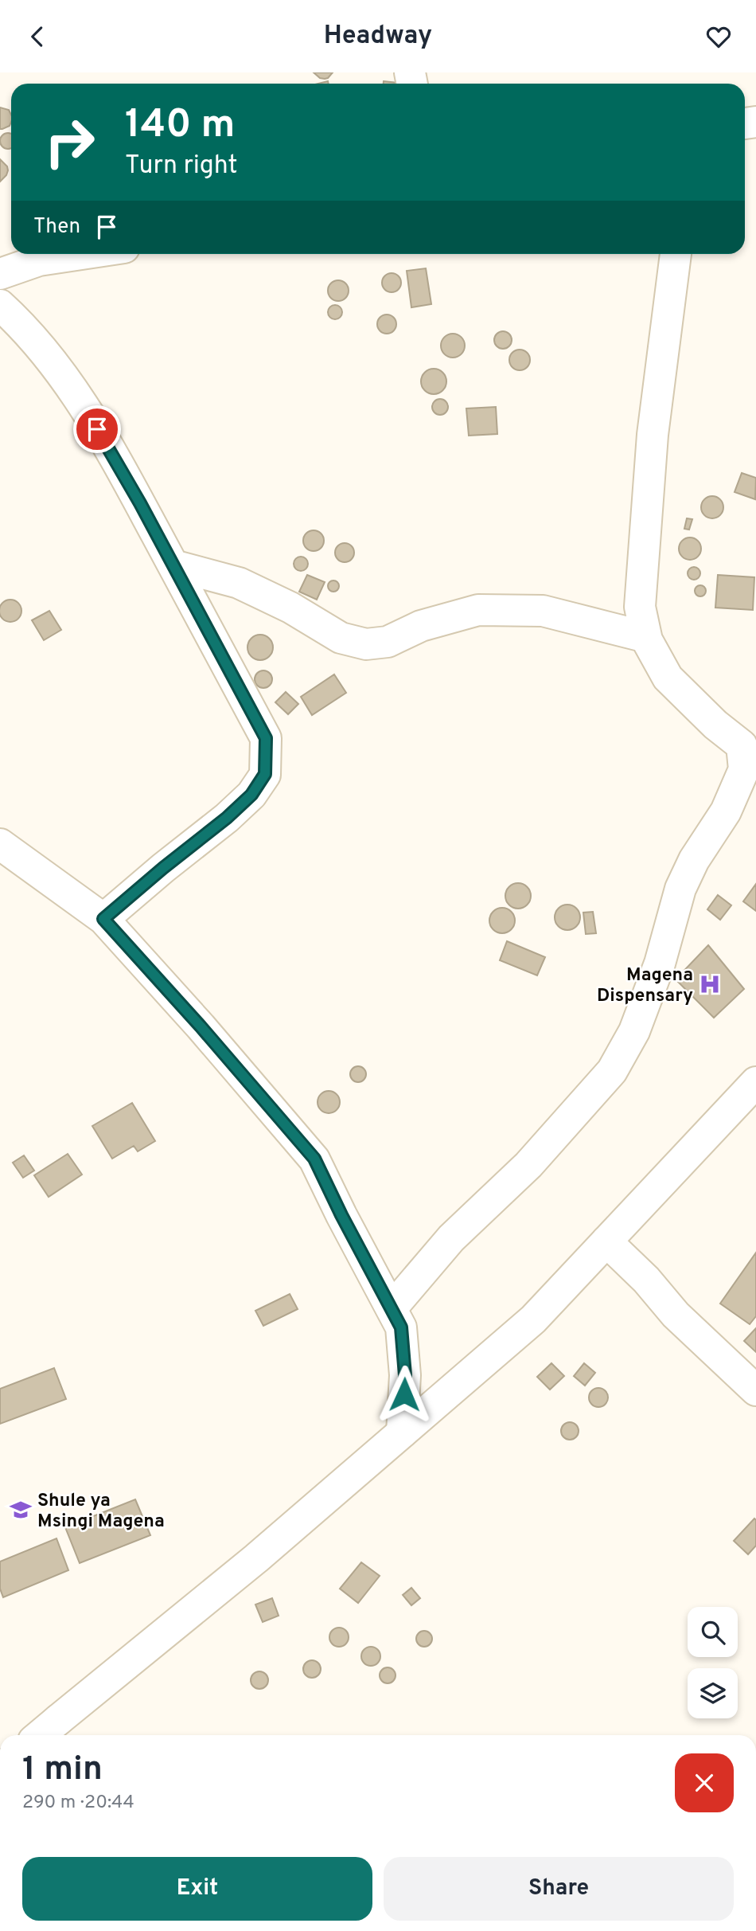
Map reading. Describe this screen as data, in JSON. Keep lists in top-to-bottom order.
{
  "places": {
    "hospital": ["Magena Dispensary"],
    "school or university": ["Shule ya Msingi Magena"]
  },
  "page": {
    "header": "Headway",
    "turn": ["140 m", "Turn right"],
    "then": "Then",
    "heading": ["1 min", "290 m · 20:44"],
    "buttons": ["Exit", "Share"]
  }
}
